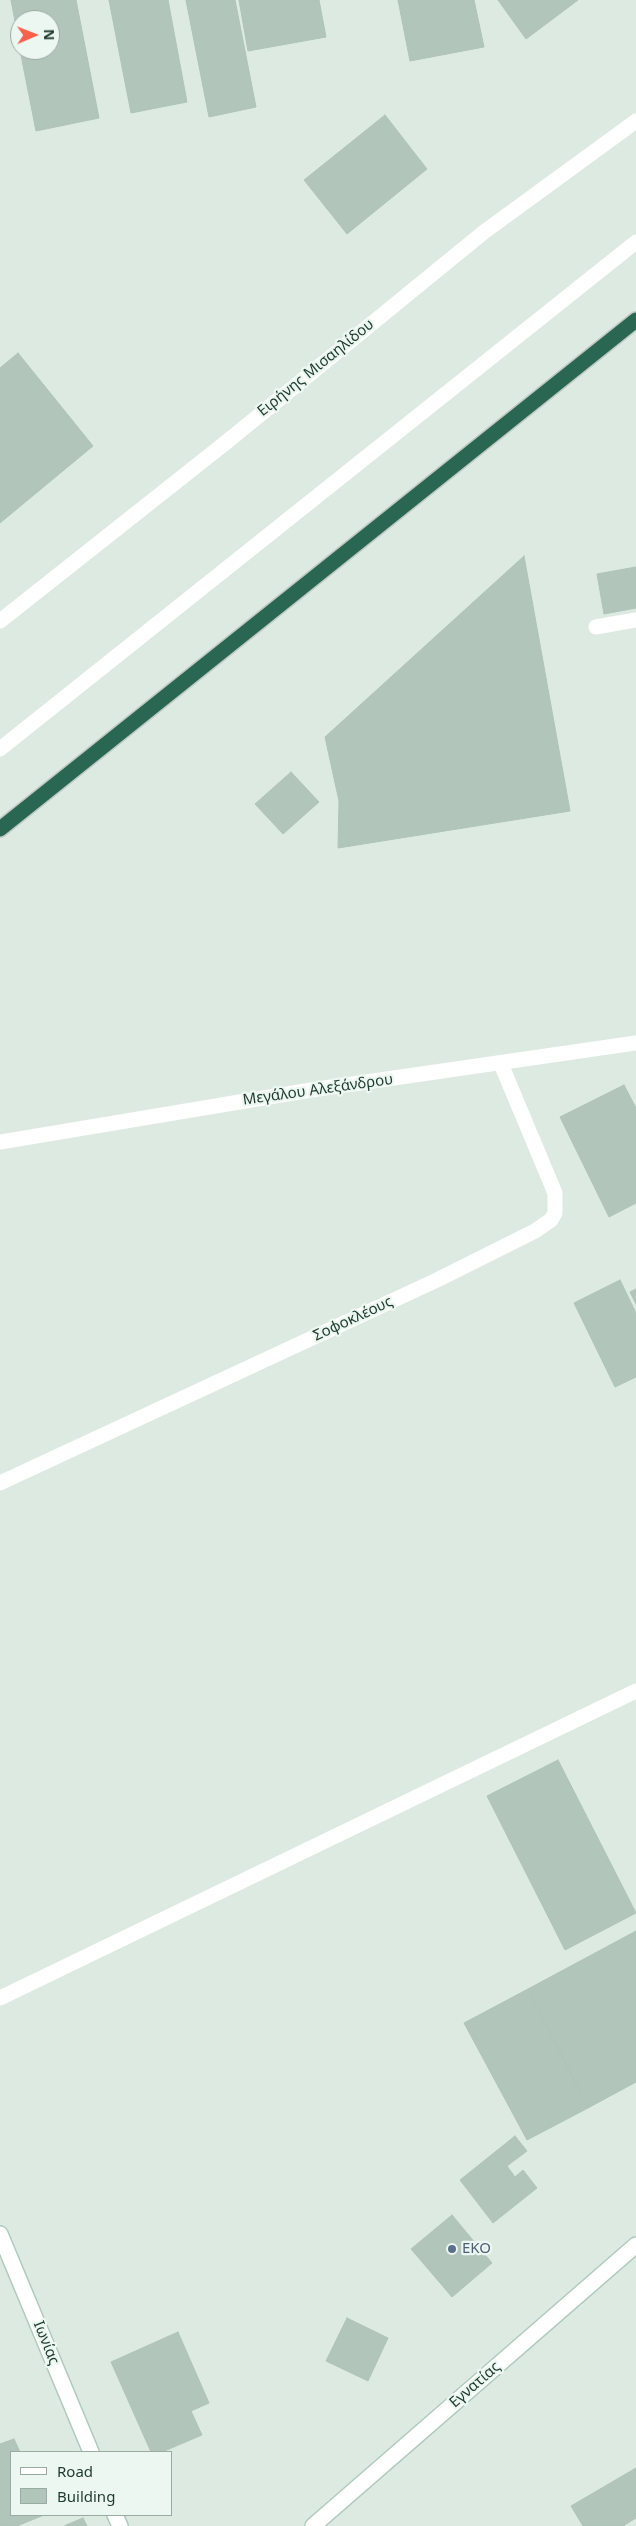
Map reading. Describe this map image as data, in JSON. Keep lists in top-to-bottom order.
{
  "streets": {
    "street": [
      "Ειρήνης Μισαηλίδου",
      "Μεγάλου Αλεξάνδρου",
      "Σοφοκλέους",
      "Ιωνίας",
      "Εγνατίας"
    ]
  },
  "crossings": [
    ["Μεγάλου Αλεξάνδρου", "Σοφοκλέους"]
  ],
  "places": ["EKO"],
  "legend": ["Road", "Building"],
  "north": "right"
}
